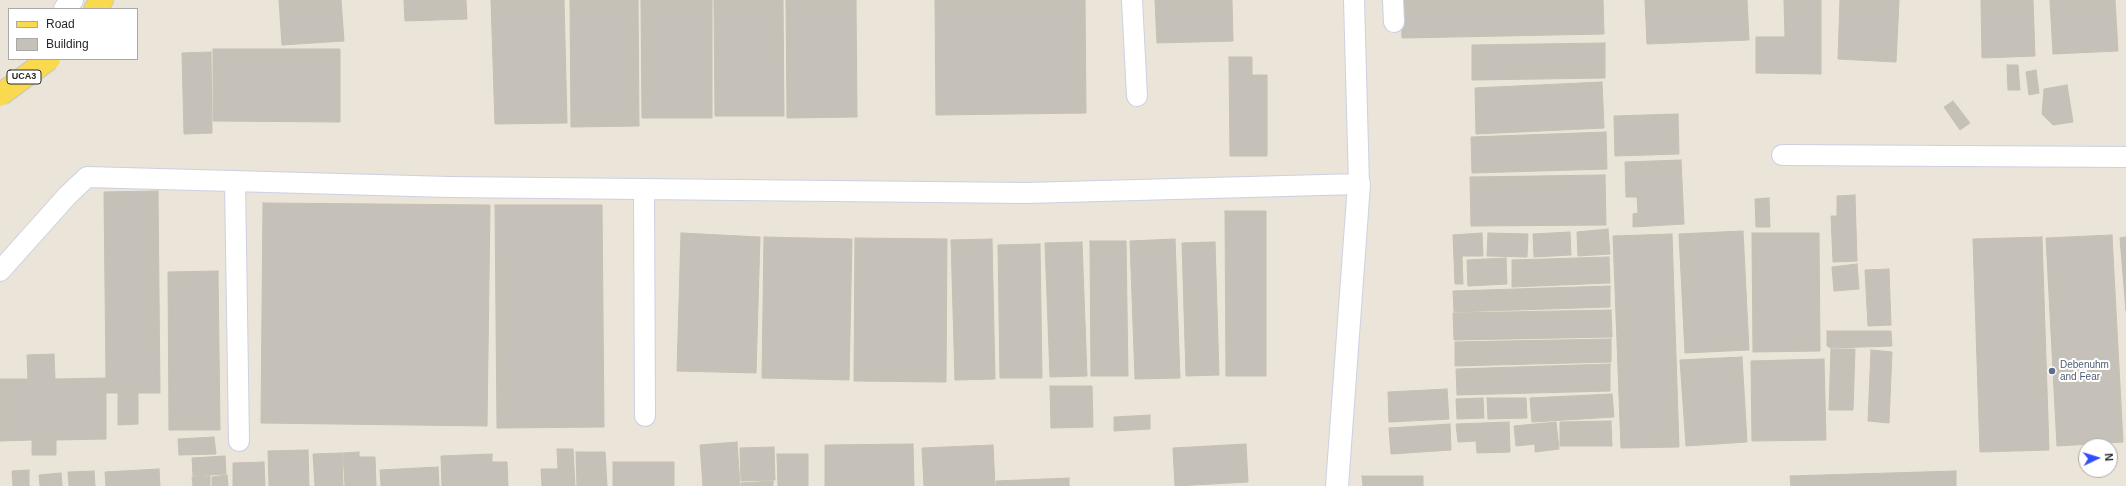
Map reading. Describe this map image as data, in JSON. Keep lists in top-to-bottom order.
{
  "streets": {
    "main road": ["UCA3"]
  },
  "places": ["Debenuhm and Fear"],
  "legend": ["Road", "Building"],
  "north": "right"
}
